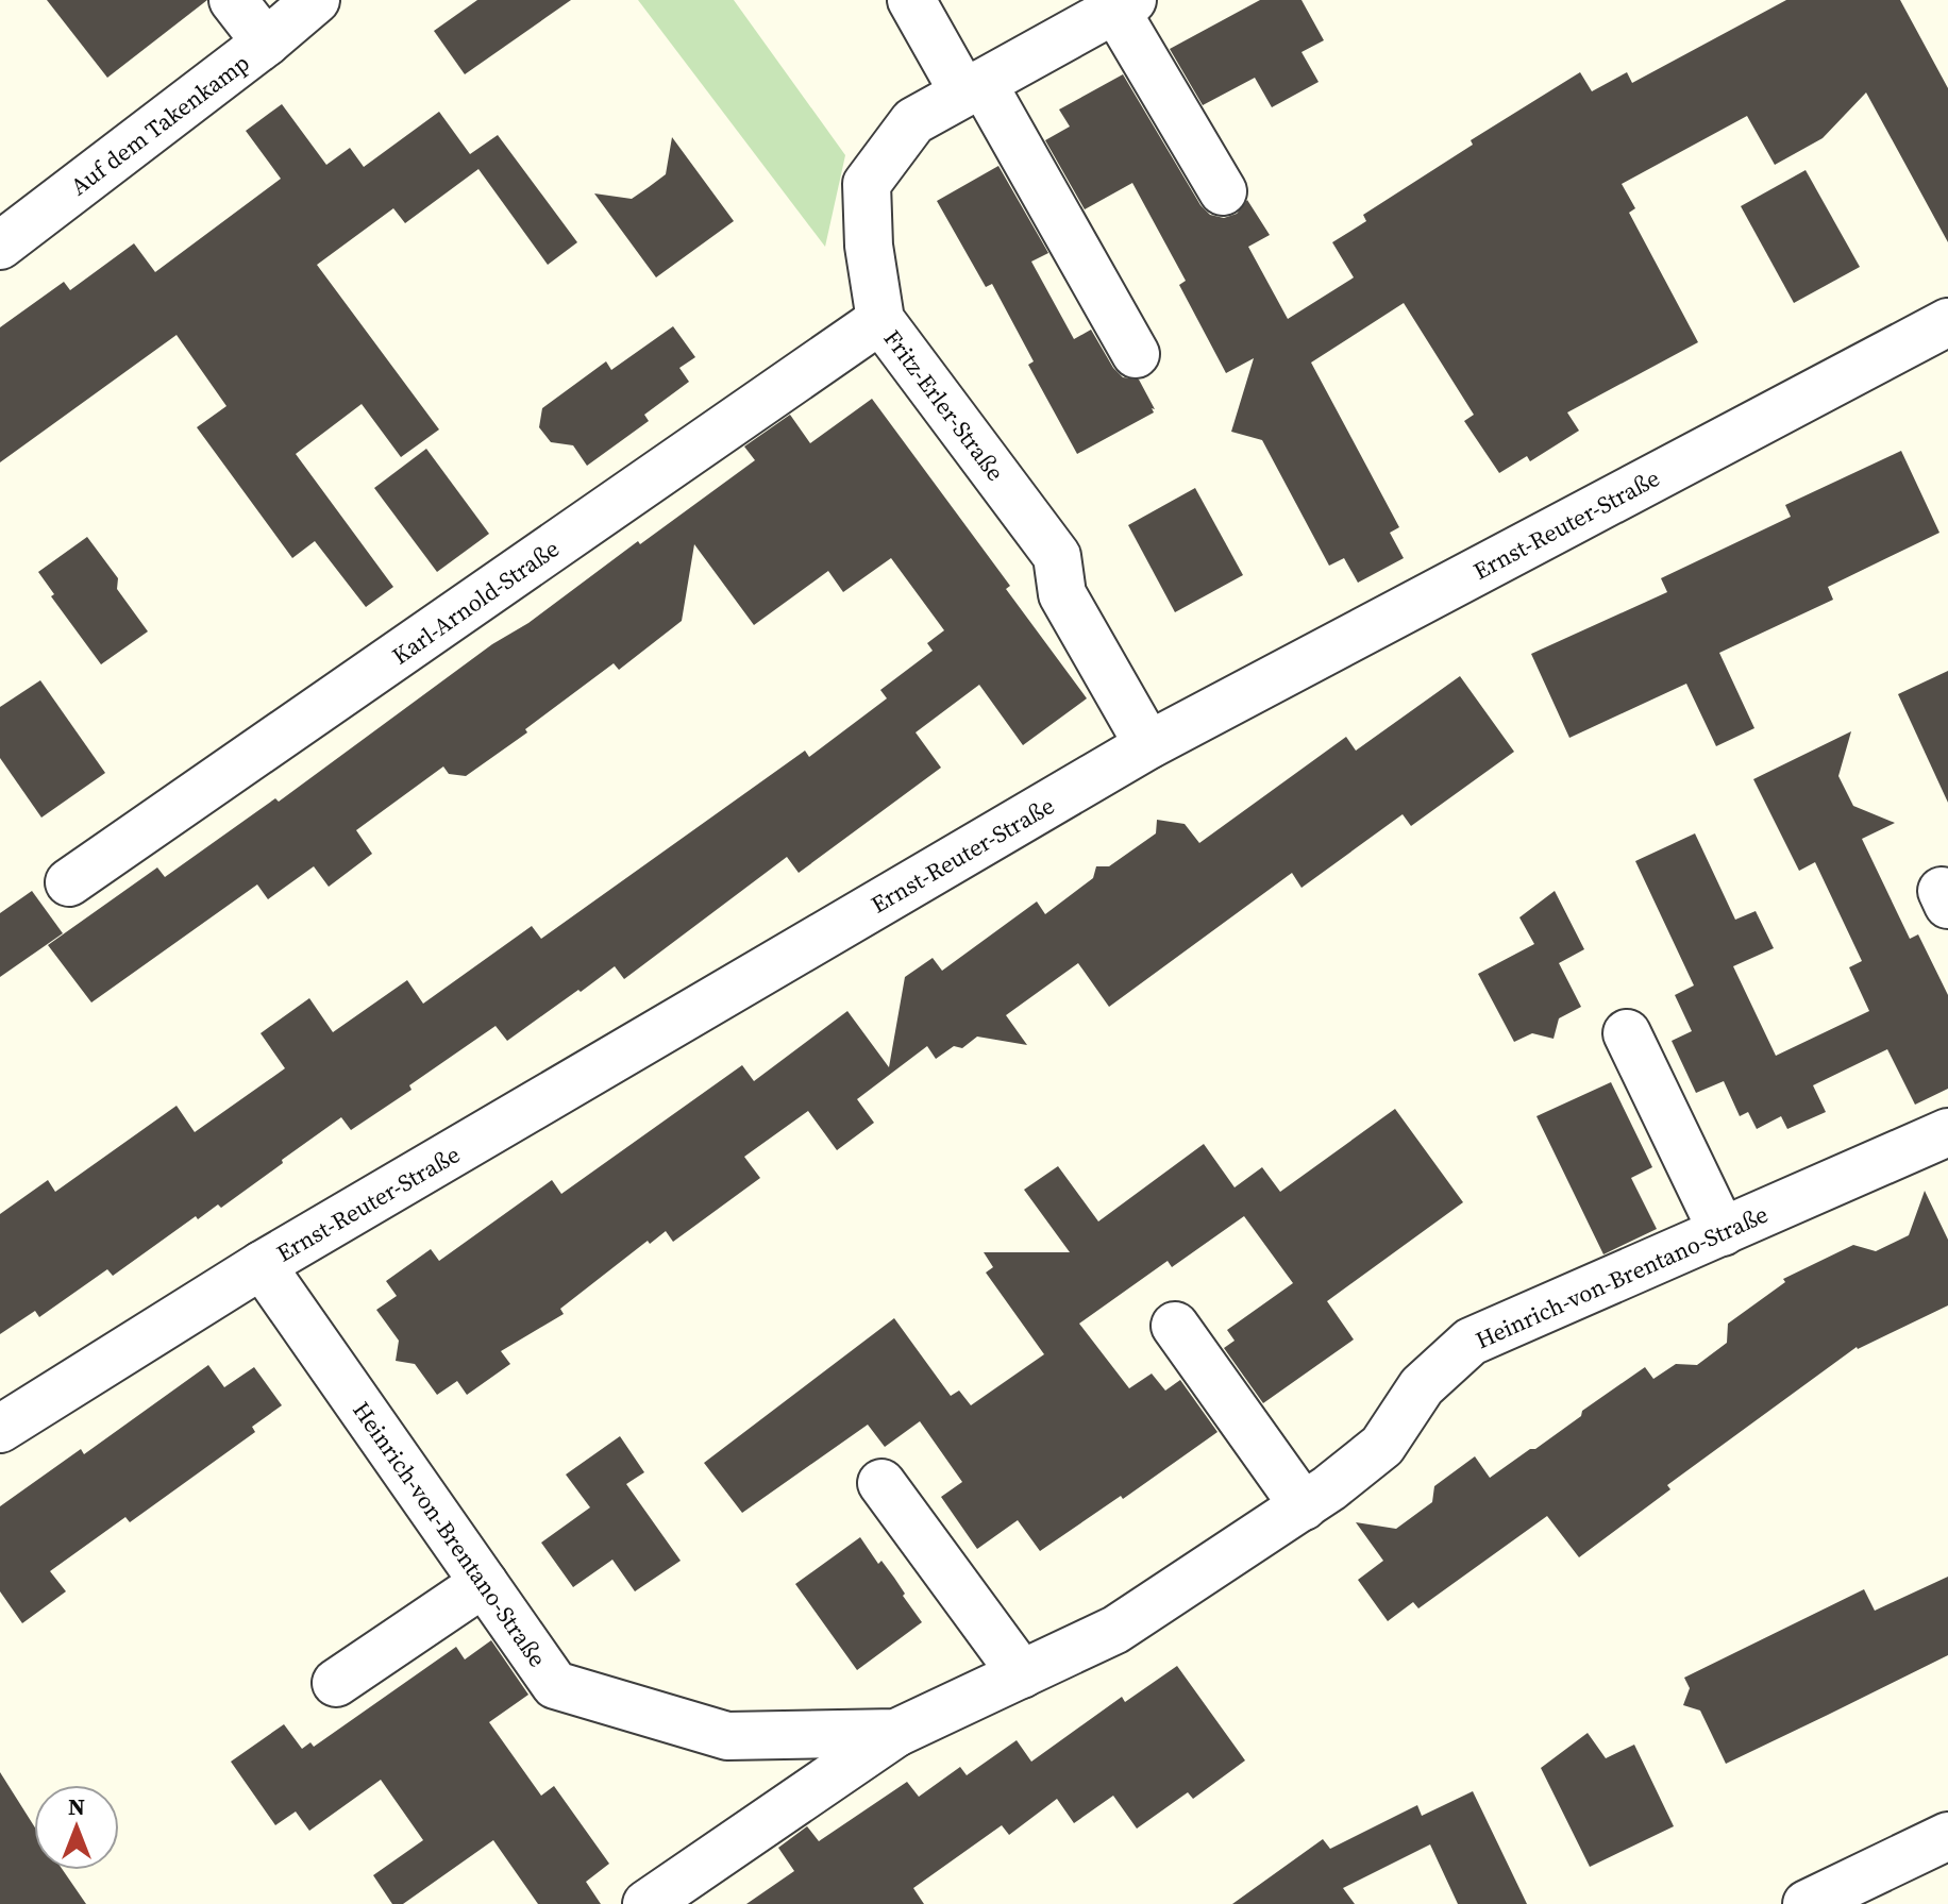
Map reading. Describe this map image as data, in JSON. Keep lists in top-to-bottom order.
{
  "streets": {
    "street": [
      "Auf dem Takenkamp",
      "Fritz-Erler-Straße",
      "Ernst-Reuter-Straße",
      "Karl-Arnold-Straße",
      "Heinrich-von-Brentano-Straße"
    ]
  },
  "crossings": [
    ["Fritz-Erler-Straße", "Ernst-Reuter-Straße"],
    ["Fritz-Erler-Straße", "Karl-Arnold-Straße"],
    ["Ernst-Reuter-Straße", "Heinrich-von-Brentano-Straße"]
  ],
  "north": "top"
}
